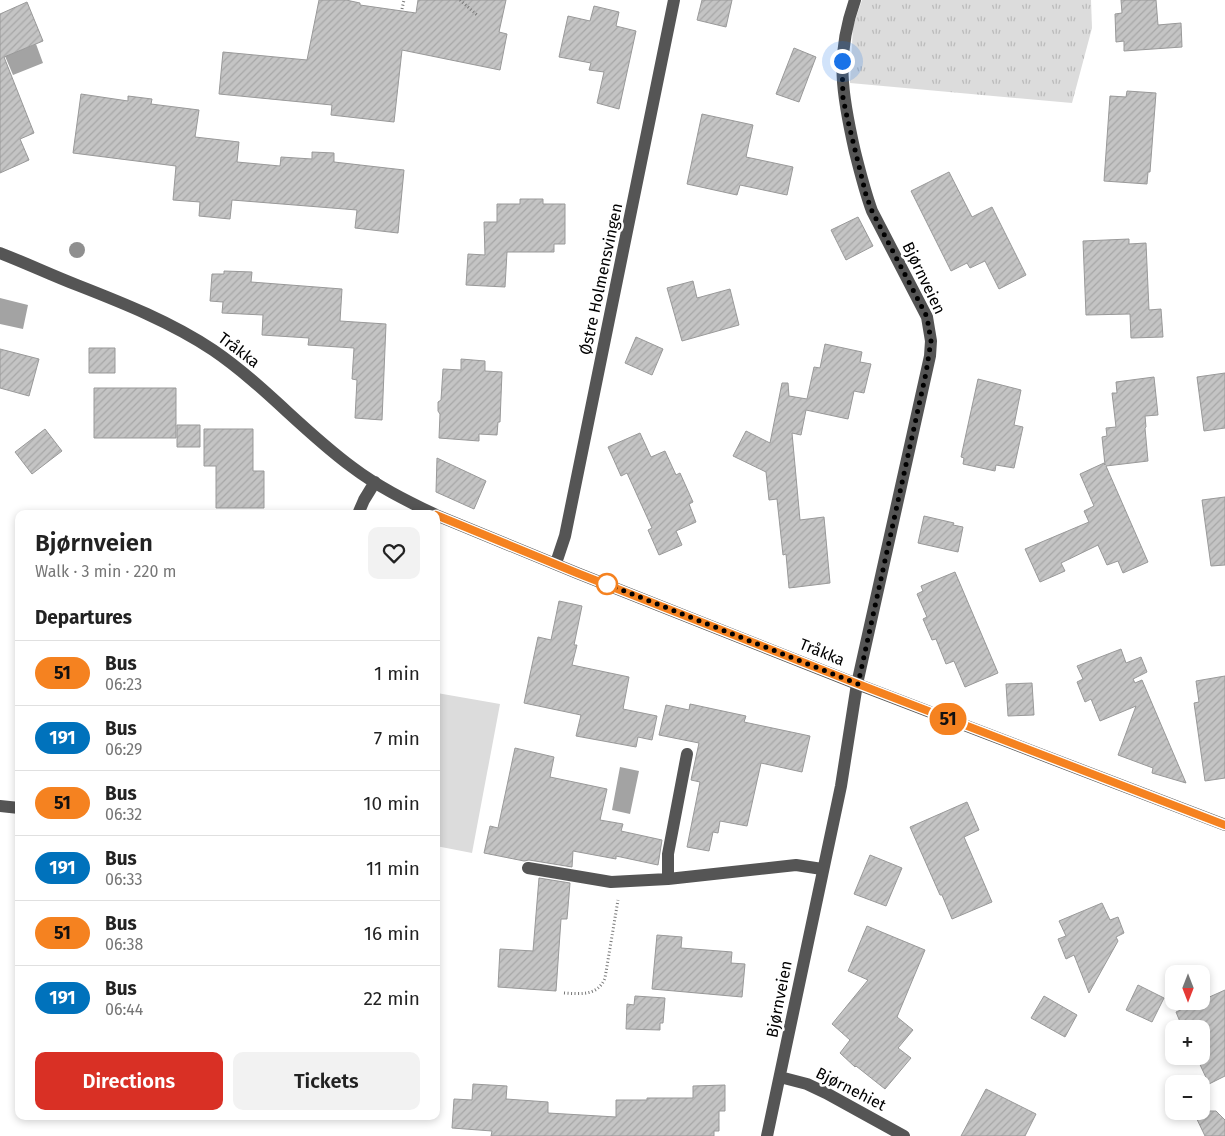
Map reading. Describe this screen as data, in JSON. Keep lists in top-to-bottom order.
{
  "streets": {
    "street": [
      "Bjørnveien",
      "Østre Holmensvingen",
      "Tråkka",
      "Bjørnehiet"
    ]
  },
  "crossings": [
    ["Bjørnveien", "Tråkka"],
    ["Bjørnveien", "Bjørnehiet"],
    ["Østre Holmensvingen", "Tråkka"]
  ],
  "lines": ["bus line 51"],
  "north": "bottom",
  "page": {
    "on_map": "51",
    "heading": [
      ["Bjørnveien", "Walk · 3 min · 220 m"],
      "Departures"
    ],
    "list": [
      {
        "mark": "51",
        "name": "Bus",
        "note": "06:23",
        "value": "1 min"
      },
      {
        "mark": "191",
        "name": "Bus",
        "note": "06:29",
        "value": "7 min"
      },
      {
        "mark": "51",
        "name": "Bus",
        "note": "06:32",
        "value": "10 min"
      },
      {
        "mark": "191",
        "name": "Bus",
        "note": "06:33",
        "value": "11 min"
      },
      {
        "mark": "51",
        "name": "Bus",
        "note": "06:38",
        "value": "16 min"
      },
      {
        "mark": "191",
        "name": "Bus",
        "note": "06:44",
        "value": "22 min"
      }
    ],
    "map_buttons": ["+", "−"],
    "buttons": ["Directions", "Tickets"]
  }
}
